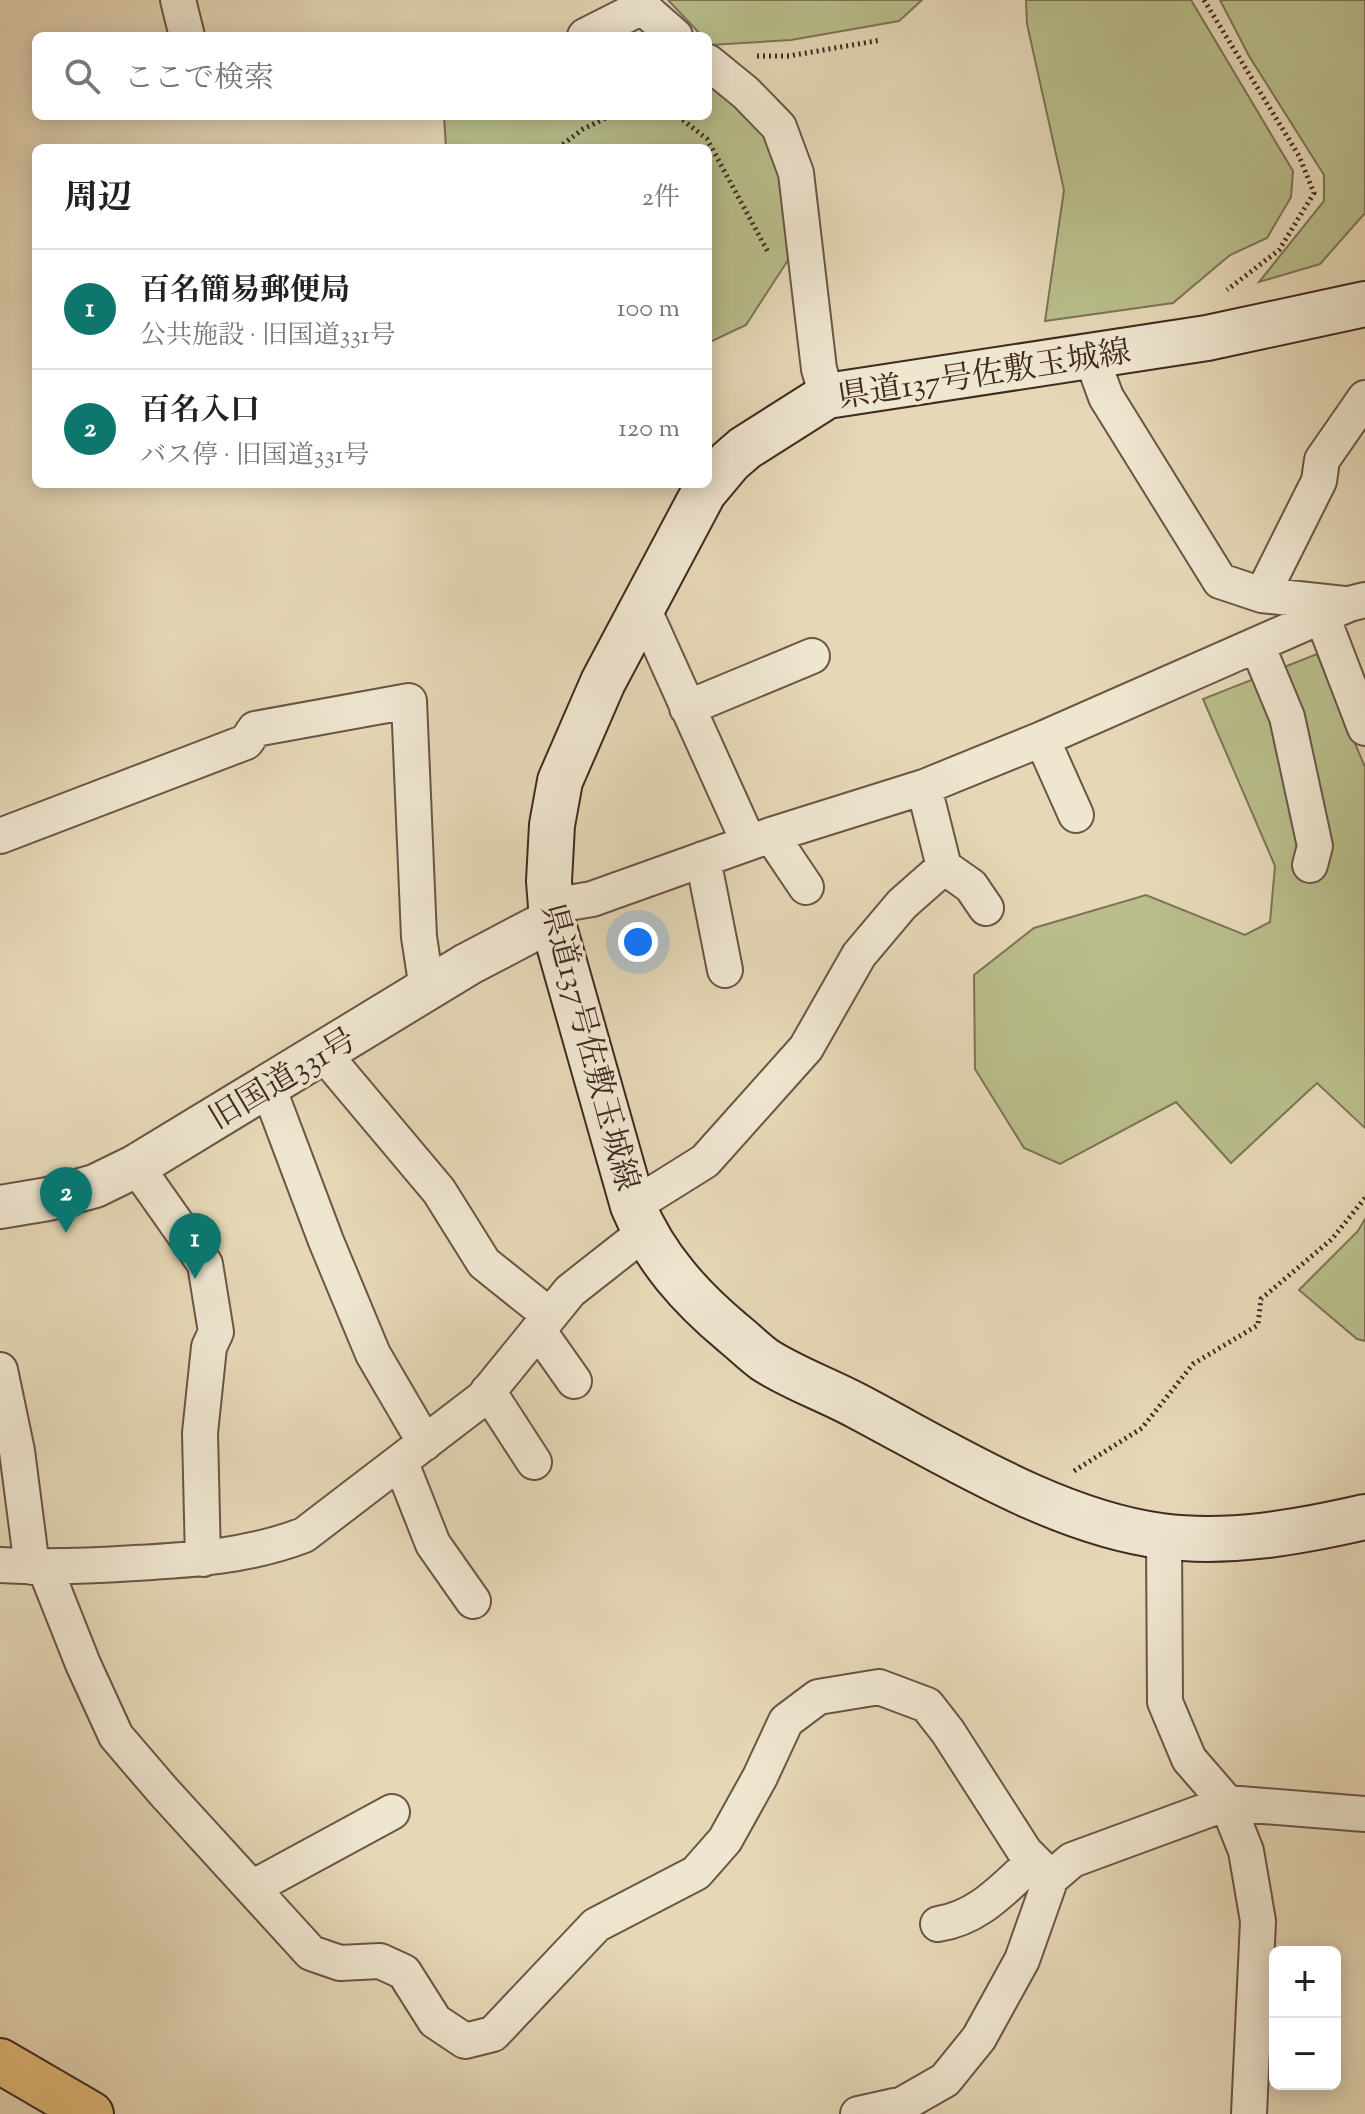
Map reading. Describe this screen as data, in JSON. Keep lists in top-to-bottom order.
{
  "streets": {
    "main road": ["県道137号佐敷玉城線"],
    "street": ["旧国道331号"]
  },
  "crossings": [
    ["県道137号佐敷玉城線", "旧国道331号"]
  ],
  "page": {
    "search": "ここで検索",
    "heading": ["周辺", "2件"],
    "list": [
      {
        "mark": "1",
        "name": "百名簡易郵便局",
        "note": "公共施設 · 旧国道331号",
        "value": "100 m"
      },
      {
        "mark": "2",
        "name": "百名入口",
        "note": "バス停 · 旧国道331号",
        "value": "120 m"
      }
    ],
    "pins": ["2", "1"],
    "map_buttons": ["+", "−"]
  }
}
